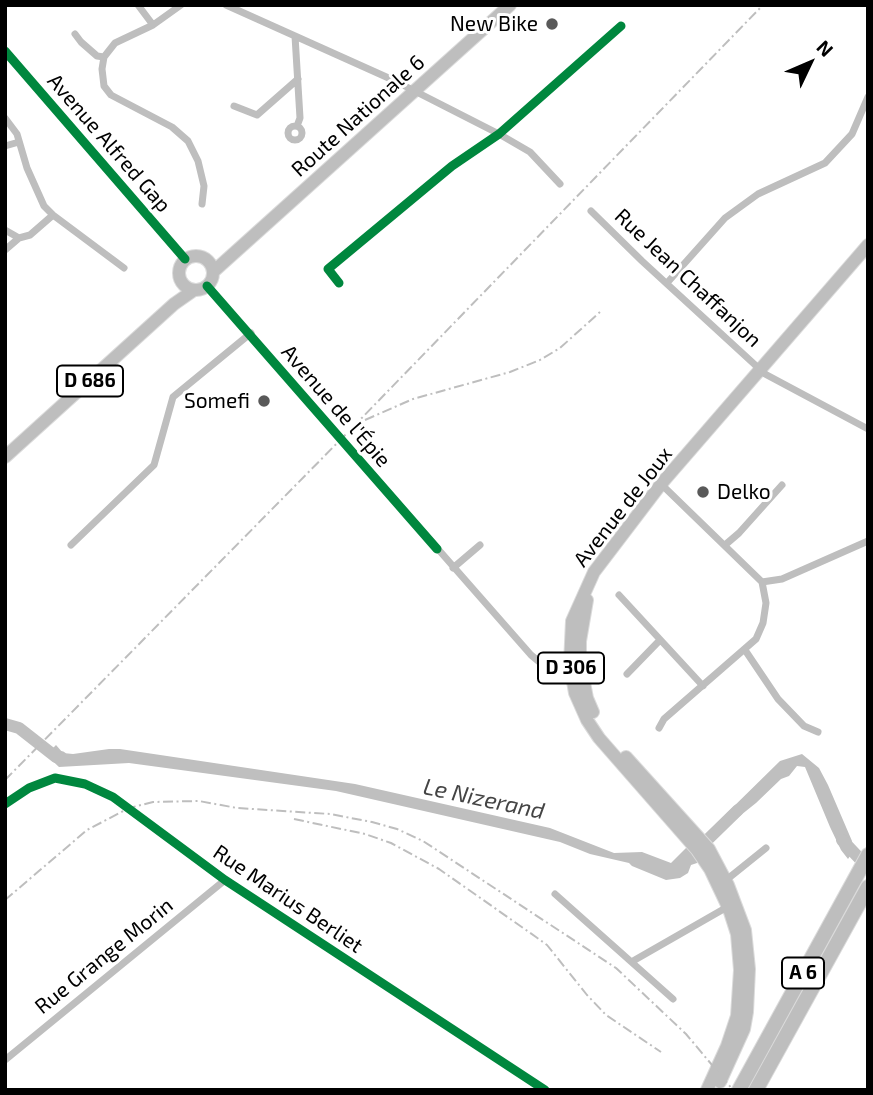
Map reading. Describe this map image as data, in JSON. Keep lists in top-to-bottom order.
{
  "streets": {
    "highway": ["A 6"],
    "main road": [
      "Route Nationale 6",
      "D 686",
      "Avenue de Joux",
      "D 306"
    ],
    "street": [
      "Avenue Alfred Gap",
      "Rue Jean Chaffanjon",
      "Avenue de l'Épie",
      "Rue Marius Berliet",
      "Rue Grange Morin"
    ]
  },
  "crossings": [
    ["Route Nationale 6", "Avenue Alfred Gap"],
    ["Route Nationale 6", "D 686"],
    ["Route Nationale 6", "Avenue de l'Épie"],
    ["Avenue Alfred Gap", "D 686"],
    ["Avenue Alfred Gap", "Avenue de l'Épie"],
    ["Rue Jean Chaffanjon", "Avenue de Joux"],
    ["D 686", "Avenue de l'Épie"],
    ["Avenue de l'Épie", "Avenue de Joux"],
    ["Rue Marius Berliet", "Rue Grange Morin"]
  ],
  "water": ["Le Nizerand"],
  "places": ["New Bike", "Somefi", "Delko"],
  "north": "top right"
}
